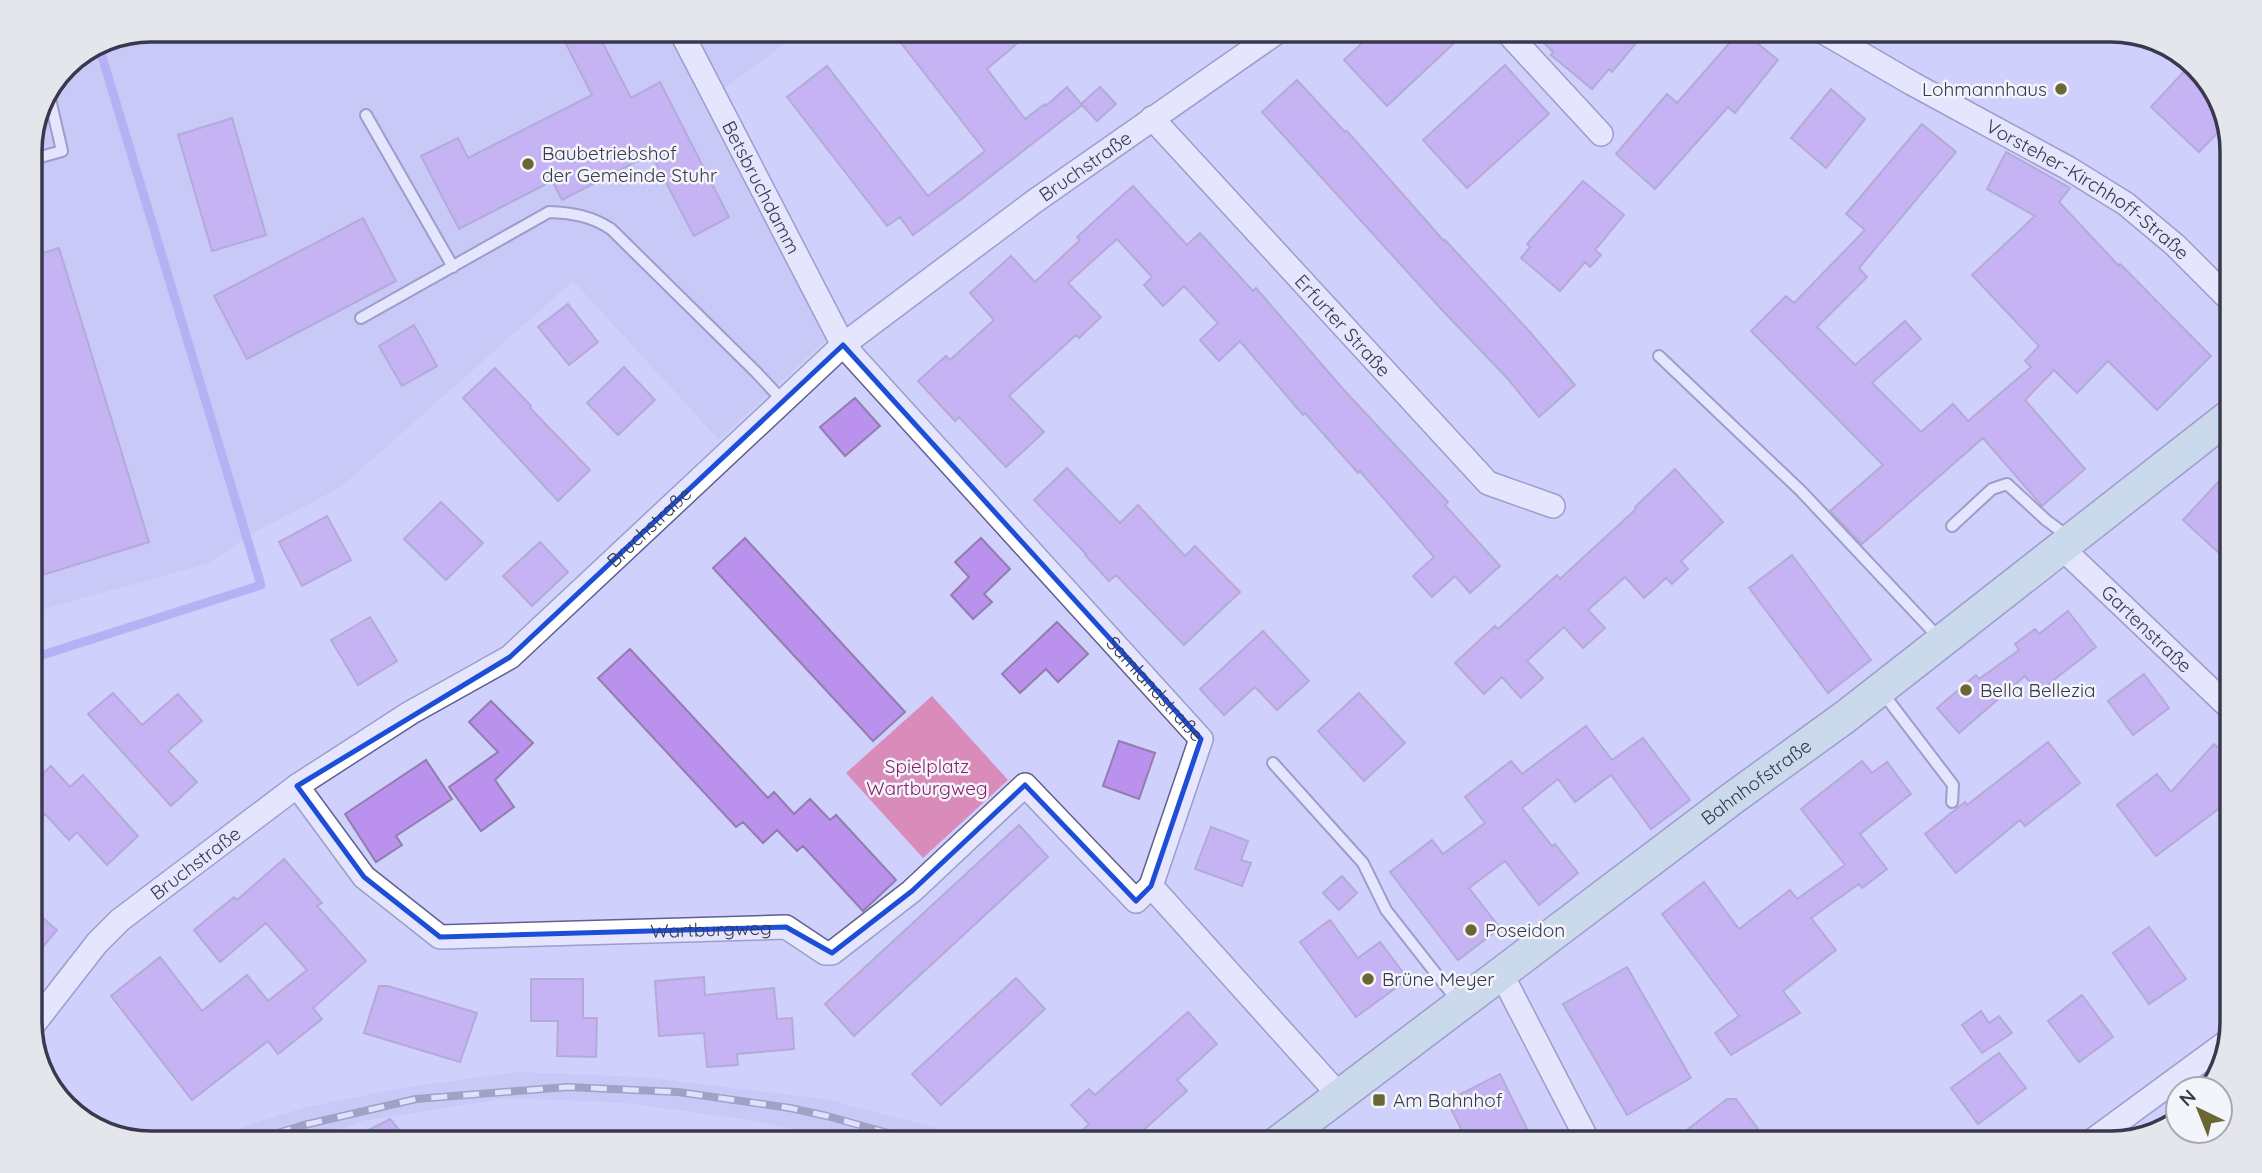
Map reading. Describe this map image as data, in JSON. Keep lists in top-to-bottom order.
{
  "streets": {
    "street": [
      "Bruchstraße",
      "Betsbruchdamm",
      "Vorsteher-Kirchhoff-Straße",
      "Erfurter Straße",
      "Gartenstraße",
      "Samlandstraße",
      "Bahnhofstraße",
      "Wartburgweg"
    ]
  },
  "crossings": [
    ["Bruchstraße", "Betsbruchdamm"],
    ["Bruchstraße", "Erfurter Straße"],
    ["Bruchstraße", "Samlandstraße"],
    ["Bruchstraße", "Wartburgweg"],
    ["Betsbruchdamm", "Samlandstraße"],
    ["Gartenstraße", "Bahnhofstraße"],
    ["Samlandstraße", "Wartburgweg"]
  ],
  "parks": ["Spielplatz Wartburgweg"],
  "places": {
    "other": [
      "Lohmannhaus",
      "Baubetriebshof der Gemeinde Stuhr",
      "Bella Bellezia",
      "Poseidon",
      "Brüne Meyer"
    ],
    "transit": ["Am Bahnhof"]
  },
  "north": "top left"
}
